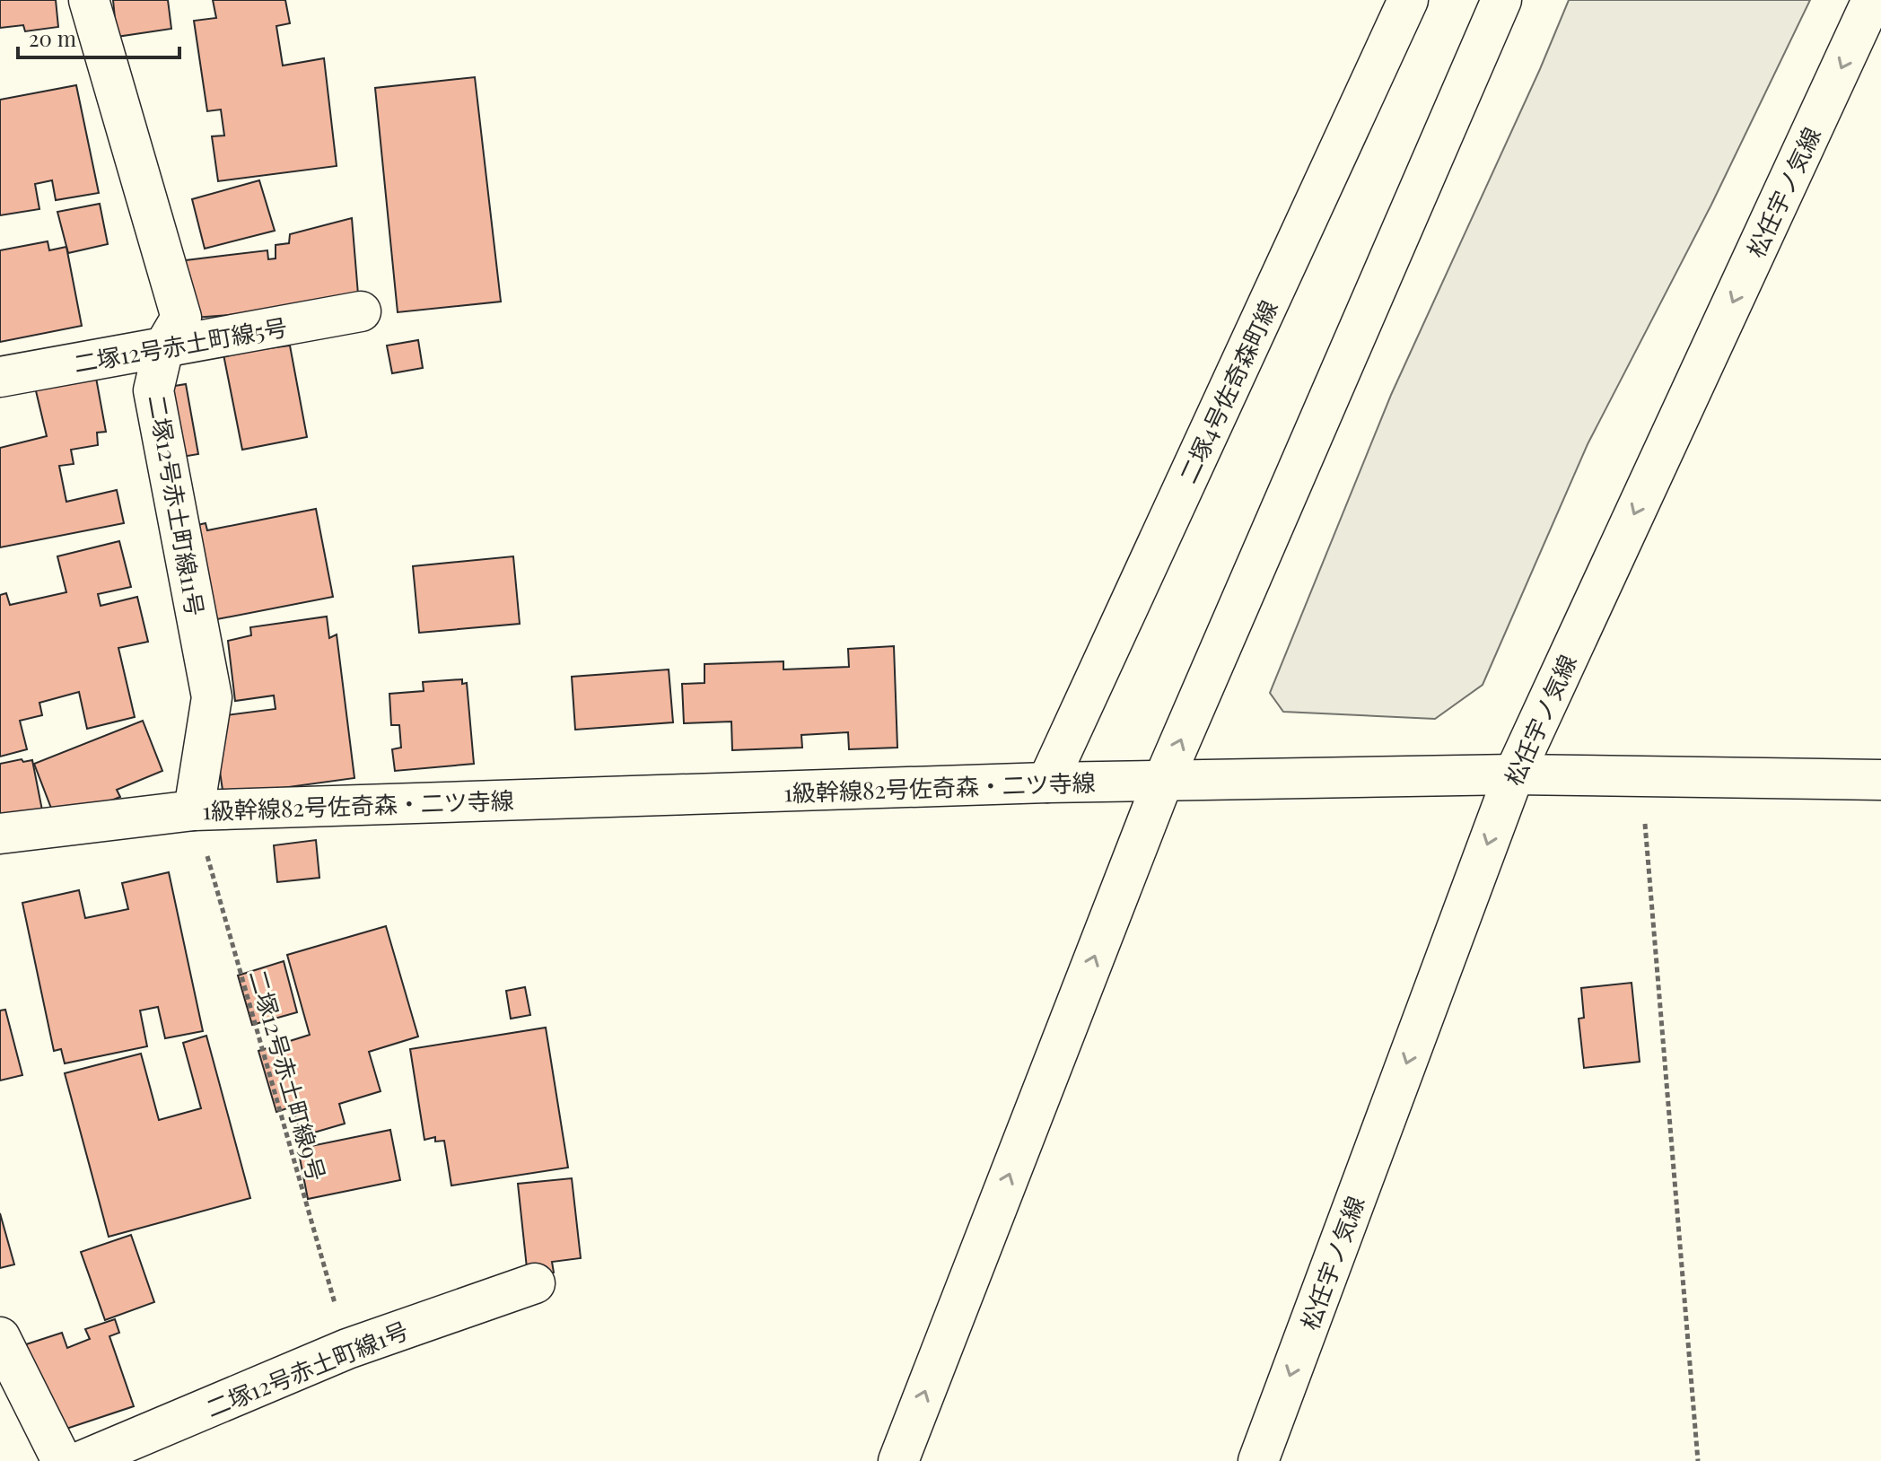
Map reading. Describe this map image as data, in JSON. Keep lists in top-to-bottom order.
{
  "streets": {
    "street": [
      "松任宇ノ気線",
      "二塚12号赤土町線5号",
      "二塚4号佐奇森町線",
      "二塚12号赤土町線11号",
      "1級幹線82号佐奇森・二ツ寺線",
      "二塚12号赤土町線1号"
    ],
    "path": ["二塚12号赤土町線9号"]
  },
  "crossings": [
    ["松任宇ノ気線", "1級幹線82号佐奇森・二ツ寺線"],
    ["二塚12号赤土町線5号", "二塚12号赤土町線11号"],
    ["二塚4号佐奇森町線", "1級幹線82号佐奇森・二ツ寺線"],
    ["二塚12号赤土町線11号", "1級幹線82号佐奇森・二ツ寺線"],
    ["二塚12号赤土町線11号", "二塚12号赤土町線9号"],
    ["1級幹線82号佐奇森・二ツ寺線", "二塚12号赤土町線9号"],
    ["二塚12号赤土町線9号", "二塚12号赤土町線1号"]
  ],
  "scale_bar": "20 m"
}
